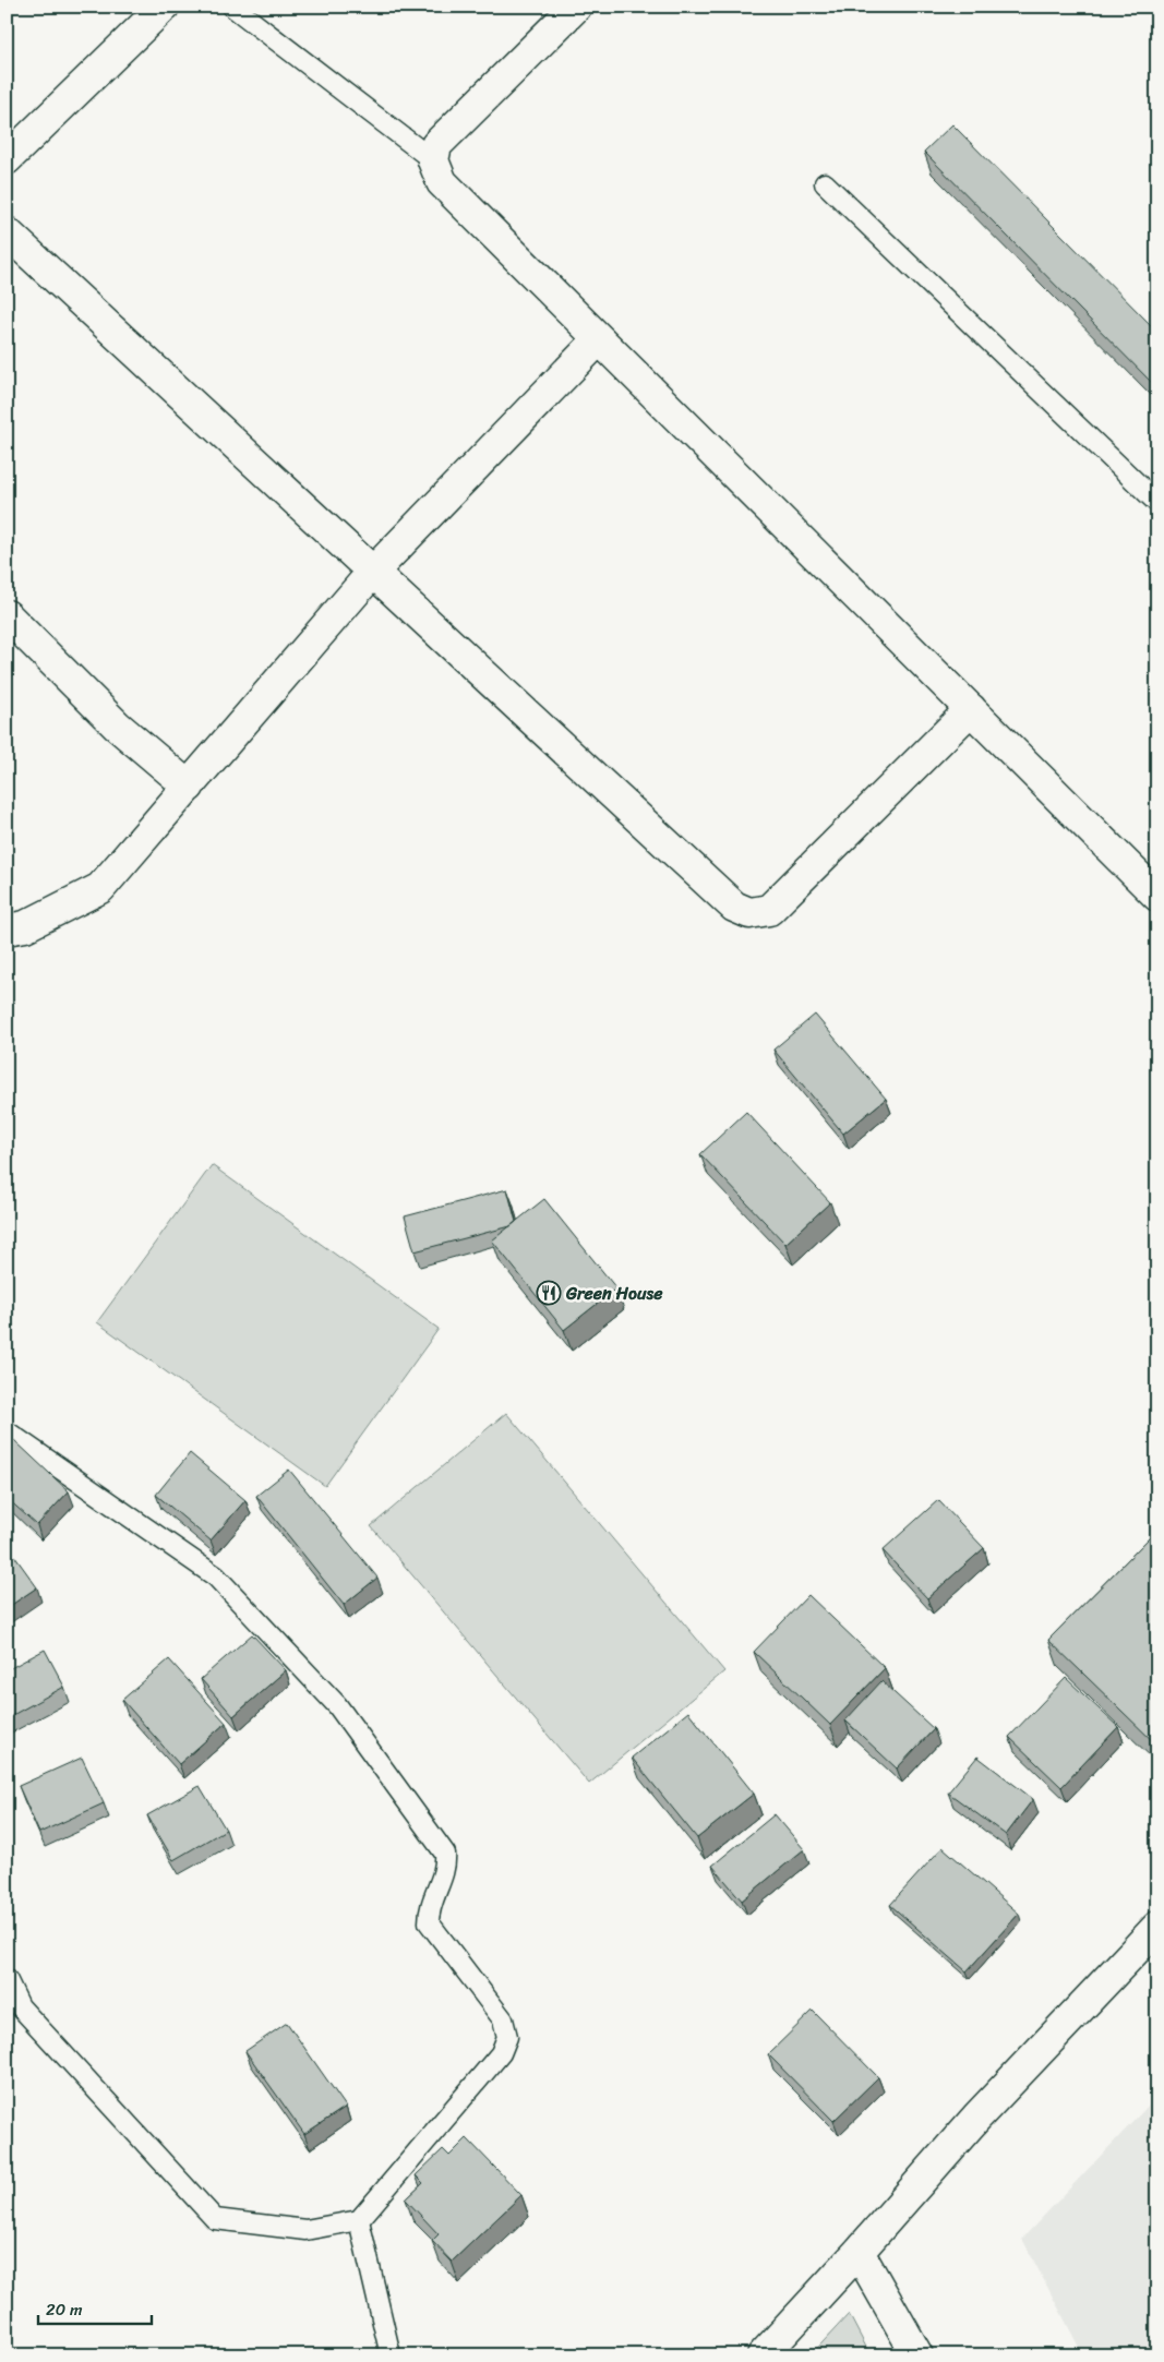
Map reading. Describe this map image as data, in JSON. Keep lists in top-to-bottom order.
{
  "places": {
    "restaurant": ["Green House"]
  },
  "scale_bar": "20 m"
}
